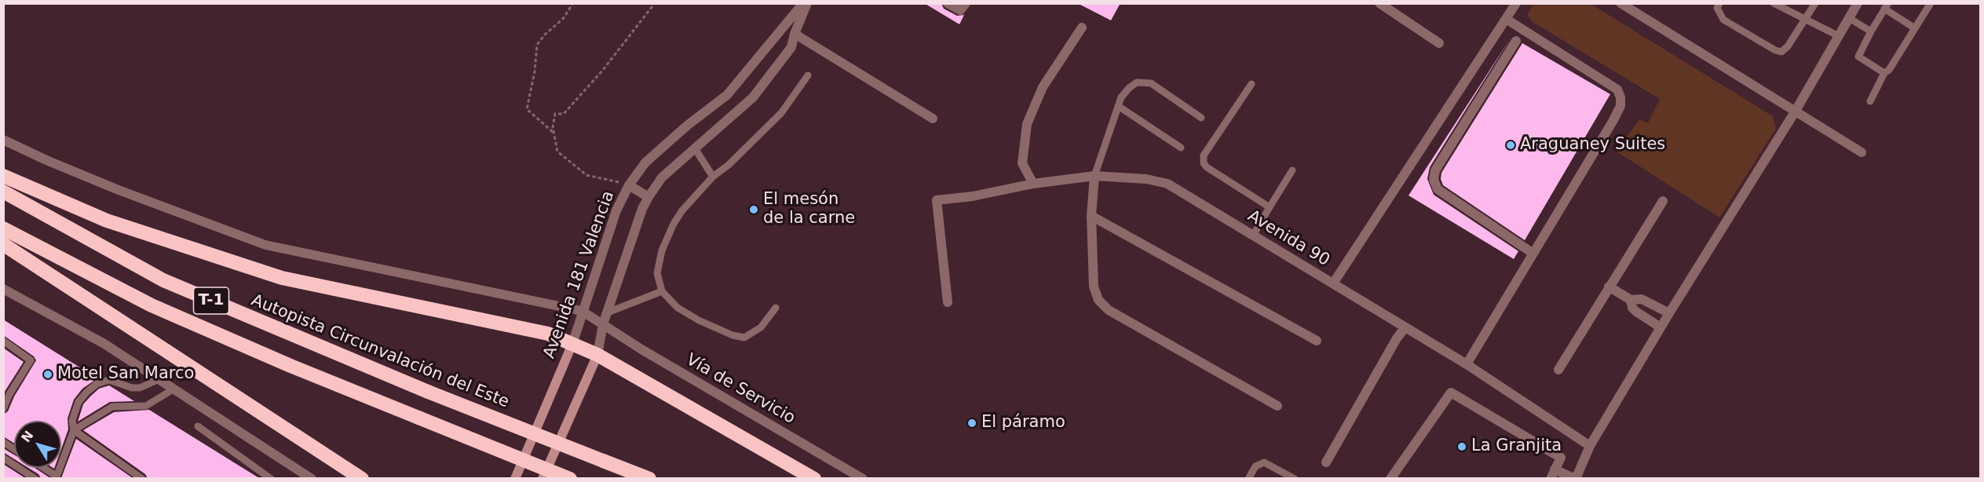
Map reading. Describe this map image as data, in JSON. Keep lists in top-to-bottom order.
{
  "streets": {
    "highway": ["T-1", "Autopista Circunvalación del Este"],
    "street": ["Avenida 90", "Avenida 181 Valencia", "Vía de Servicio"]
  },
  "crossings": [
    ["Avenida 181 Valencia", "Vía de Servicio"]
  ],
  "places": [
    "Araguaney Suites",
    "El mesón de la carne",
    "Motel San Marco",
    "El páramo",
    "La Granjita"
  ],
  "north": "top left"
}
